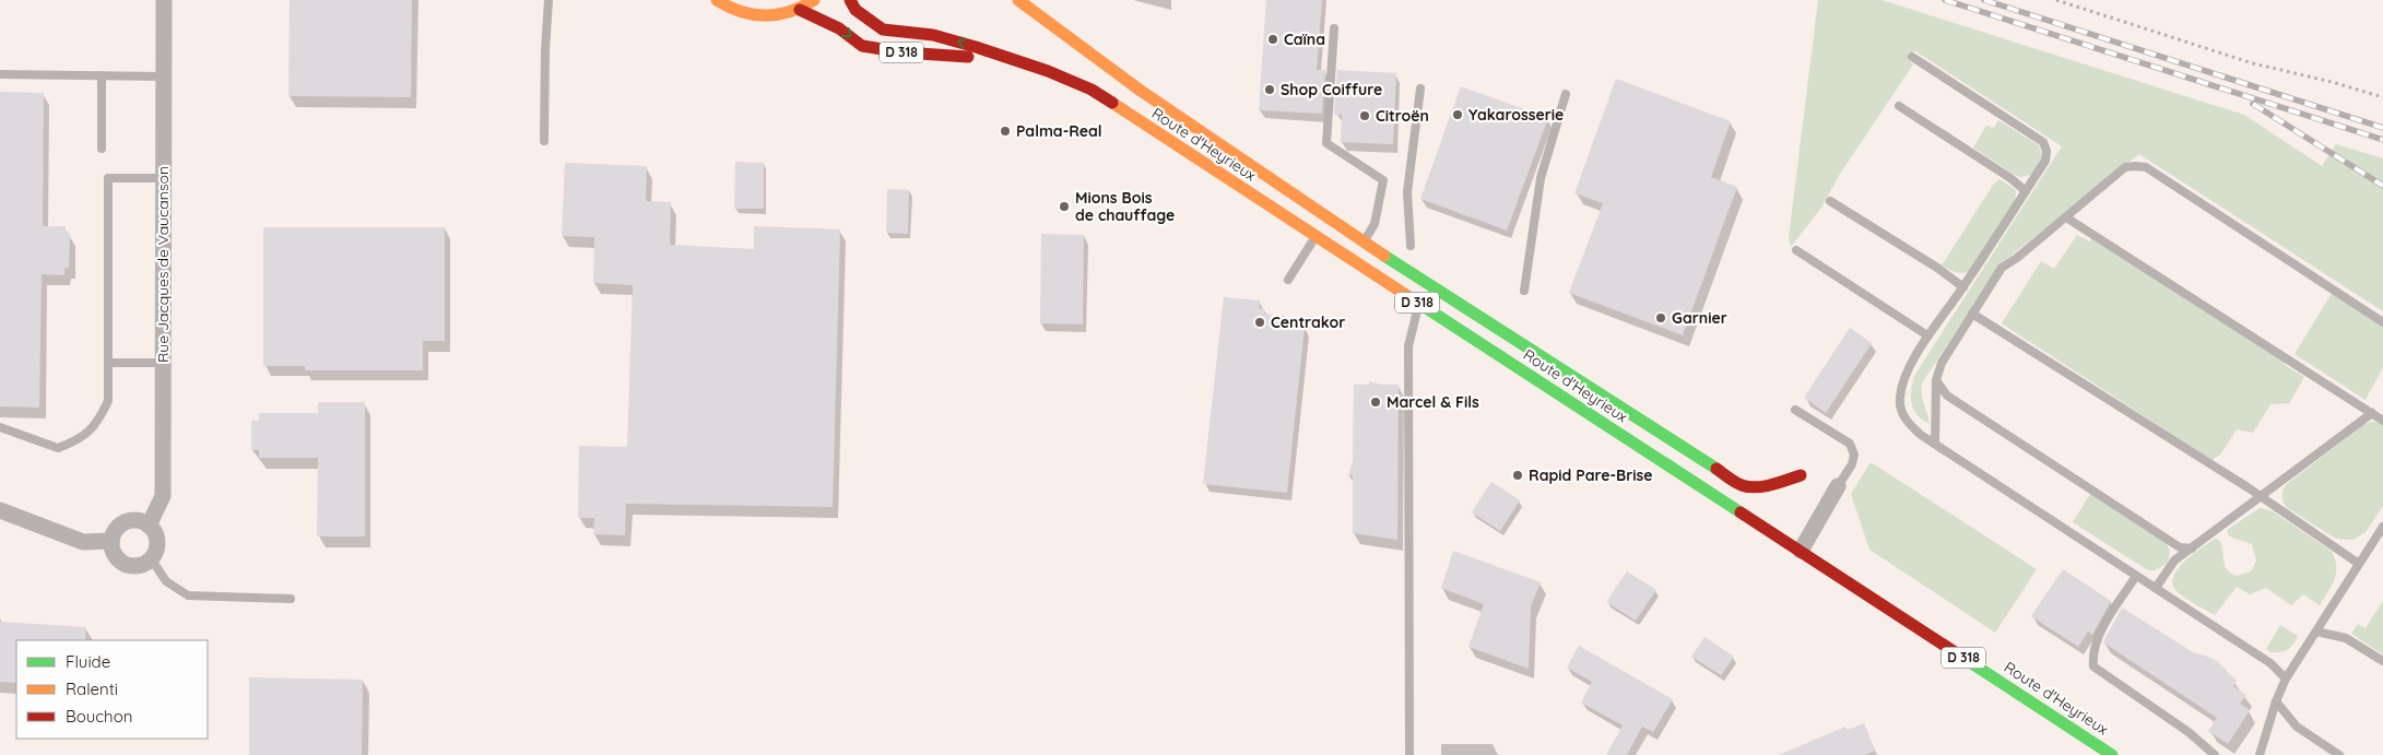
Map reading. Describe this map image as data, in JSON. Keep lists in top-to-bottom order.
{
  "streets": {
    "main road": ["D 318", "Route d'Heyrieux"],
    "street": ["Rue Jacques de Vaucanson"]
  },
  "places": [
    "Caïna",
    "Shop Coiffure",
    "Yakarosserie",
    "Citroën",
    "Palma-Real",
    "Mions Bois de chauffage",
    "Garnier",
    "Centrakor",
    "Marcel & Fils",
    "Rapid Pare-Brise"
  ],
  "legend": ["Fluide", "Ralenti", "Bouchon"]
}
